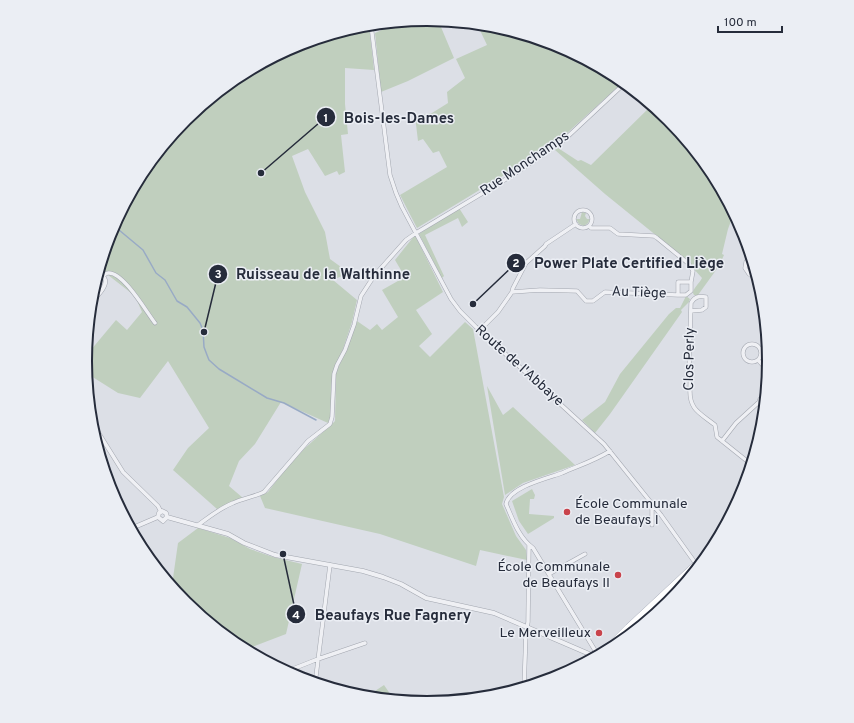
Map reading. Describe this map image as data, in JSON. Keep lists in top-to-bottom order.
{
  "streets": {
    "street": [
      "Rue Monchamps",
      "Au Tiège",
      "Clos Perly",
      "Route de l'Abbaye"
    ]
  },
  "crossings": [
    ["Rue Monchamps", "Route de l'Abbaye"]
  ],
  "places": [
    "Bois-les-Dames",
    "Power Plate Certified Liège",
    "Ruisseau de la Walthinne",
    "École Communale de Beaufays I",
    "Beaufays Rue Fagnery",
    "École Communale de Beaufays II",
    "Le Merveilleux"
  ],
  "scale_bar": "100 m"
}
